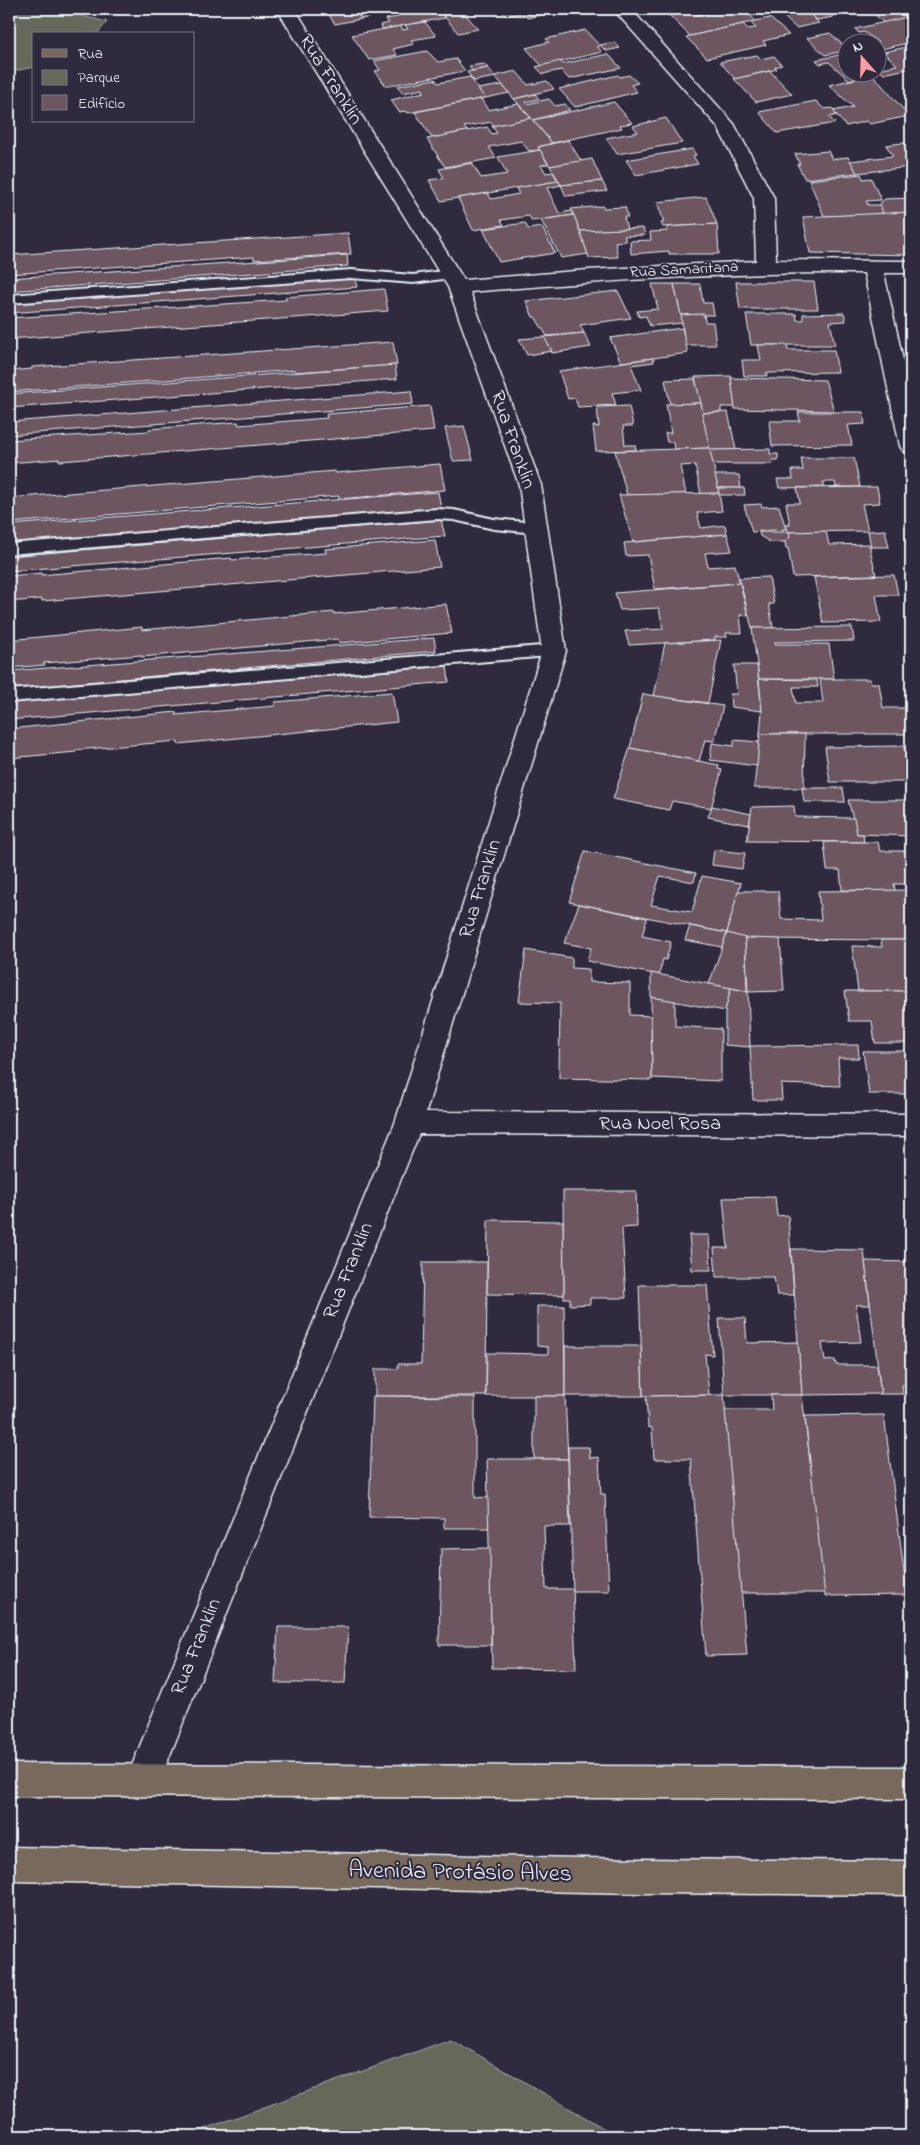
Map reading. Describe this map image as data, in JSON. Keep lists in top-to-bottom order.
{
  "streets": {
    "main road": ["Avenida Protásio Alves"],
    "street": ["Rua Franklin", "Rua Samaritana", "Rua Noel Rosa"]
  },
  "crossings": [
    ["Rua Franklin", "Rua Samaritana"],
    ["Rua Franklin", "Rua Noel Rosa"]
  ],
  "legend": ["Rua", "Parque", "Edifício"],
  "north": "top"
}
